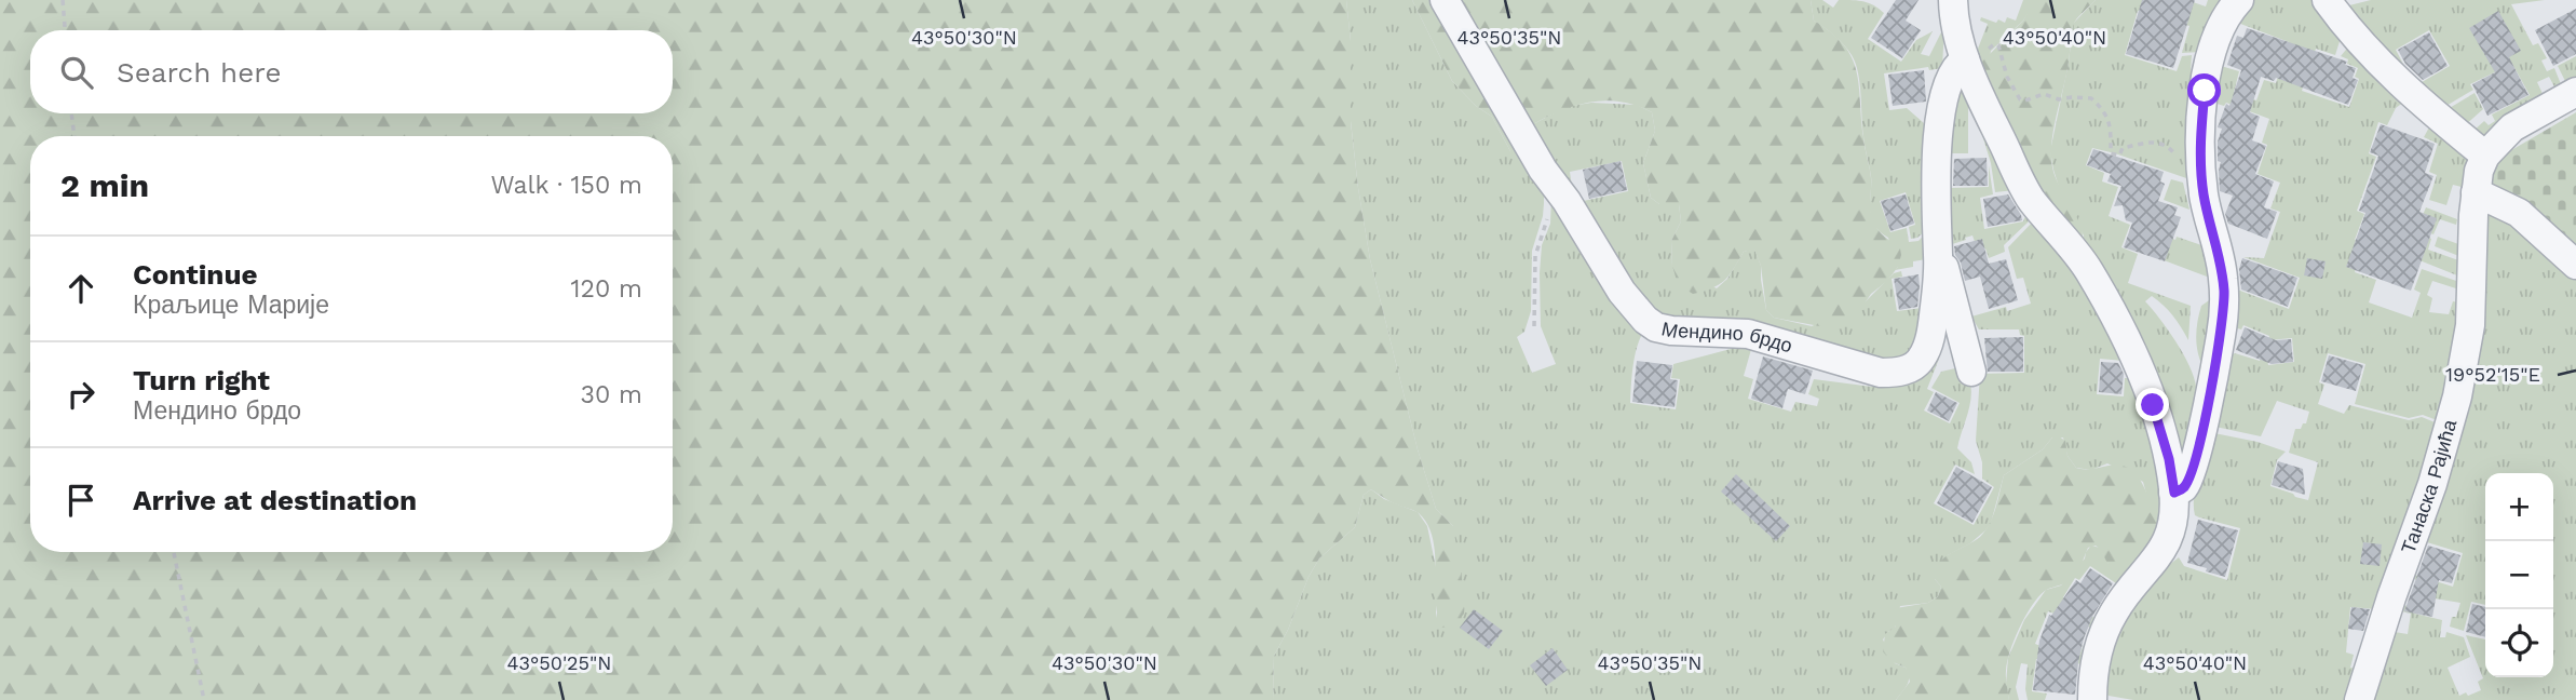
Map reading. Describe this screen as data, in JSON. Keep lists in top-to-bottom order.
{
  "streets": {
    "street": ["Мендино брдо", "Танаска Рајића"]
  },
  "page": {
    "search": "Search here",
    "heading": ["2 min", "Walk · 150 m"],
    "list": [
      ["Continue", "Краљице Марије", "120 m"],
      ["Turn right", "Мендино брдо", "30 m"],
      "Arrive at destination"
    ],
    "map_buttons": ["+", "−"]
  },
  "coordinates": [
    "43°50'30\"N",
    "43°50'35\"N",
    "43°50'40\"N",
    "19°52'15\"E",
    "43°50'25\"N"
  ]
}
